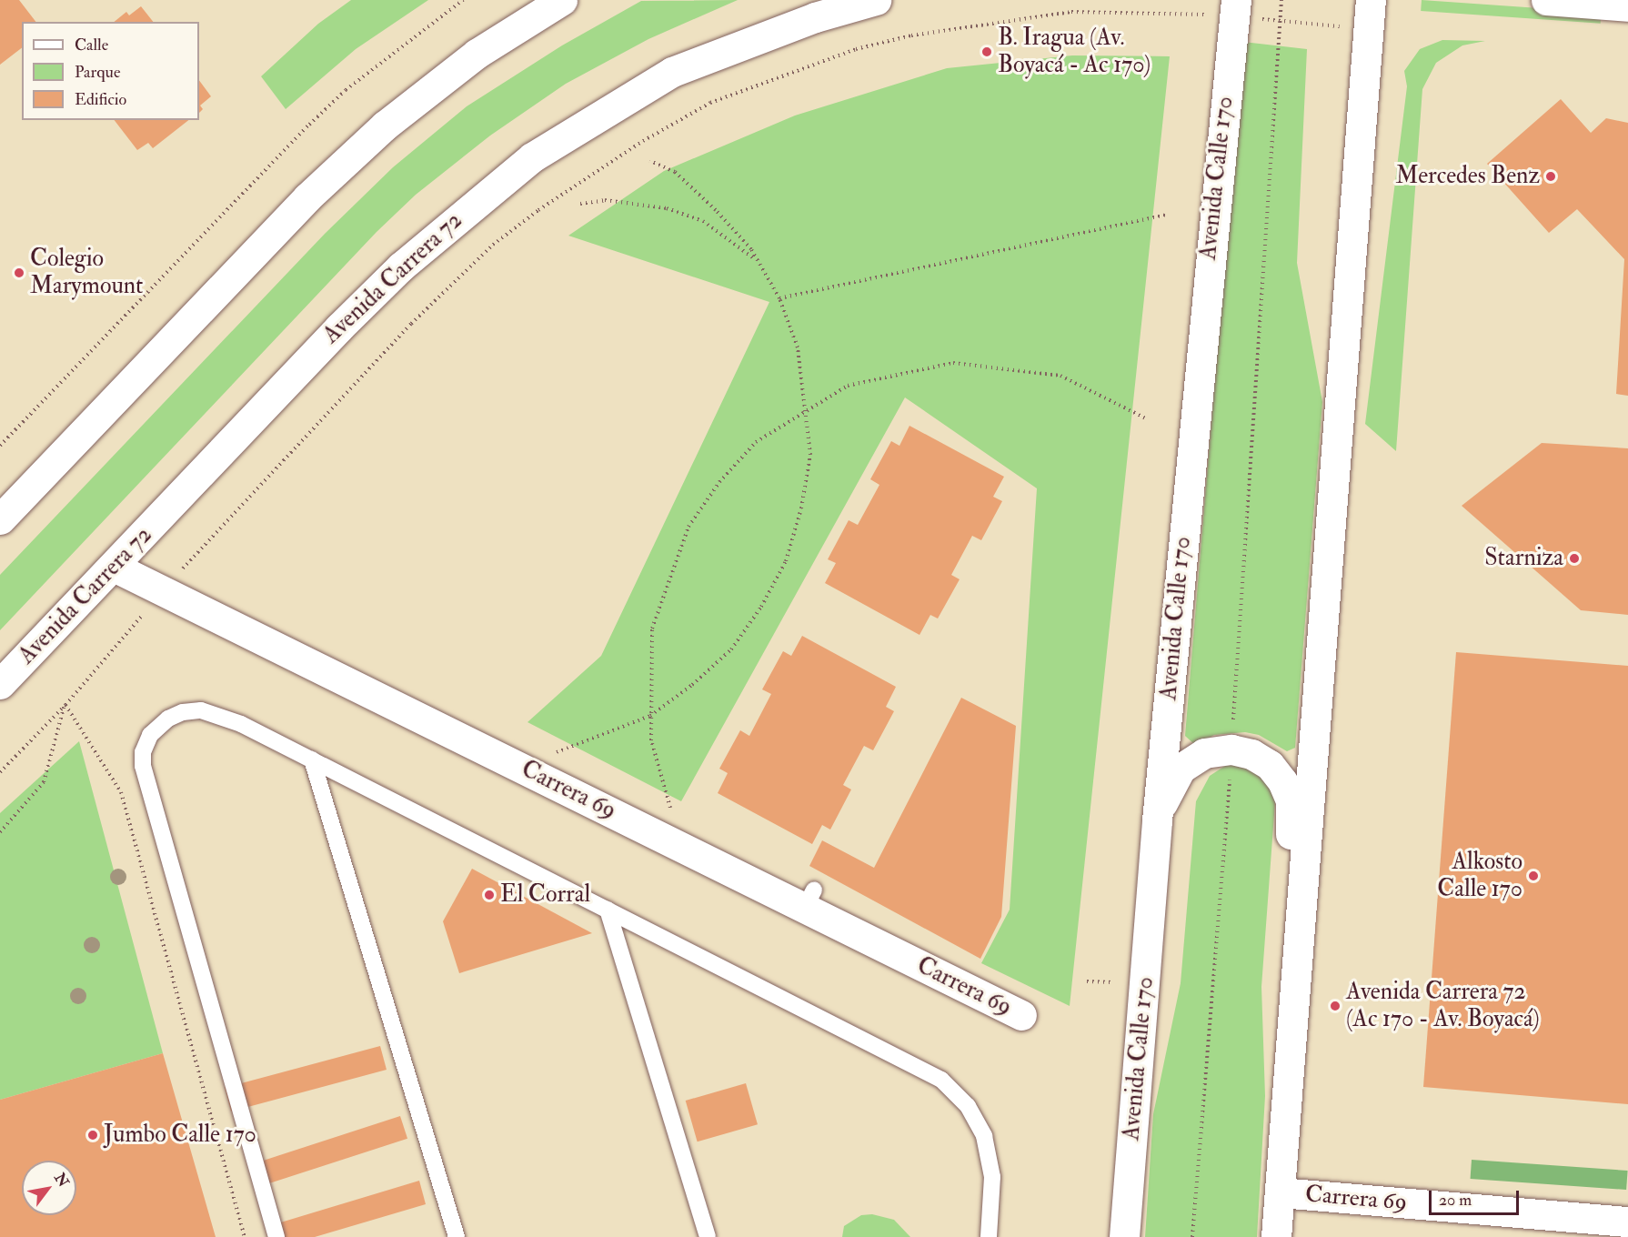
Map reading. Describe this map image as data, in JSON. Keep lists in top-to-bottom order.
{
  "streets": {
    "main road": ["Avenida Calle 170", "Avenida Carrera 72", "Carrera 69"]
  },
  "crossings": [
    ["Avenida Carrera 72", "Carrera 69"]
  ],
  "places": [
    "B. Iragua (Av. Boyacá - Ac 170)",
    "Mercedes Benz",
    "Colegio Marymount",
    "Starniza",
    "Alkosto Calle 170",
    "El Corral",
    "Avenida Carrera 72 (Ac 170 - Av. Boyacá)",
    "Jumbo Calle 170"
  ],
  "legend": ["Calle", "Parque", "Edificio"],
  "scale_bar": "20 m",
  "north": "top right"
}
